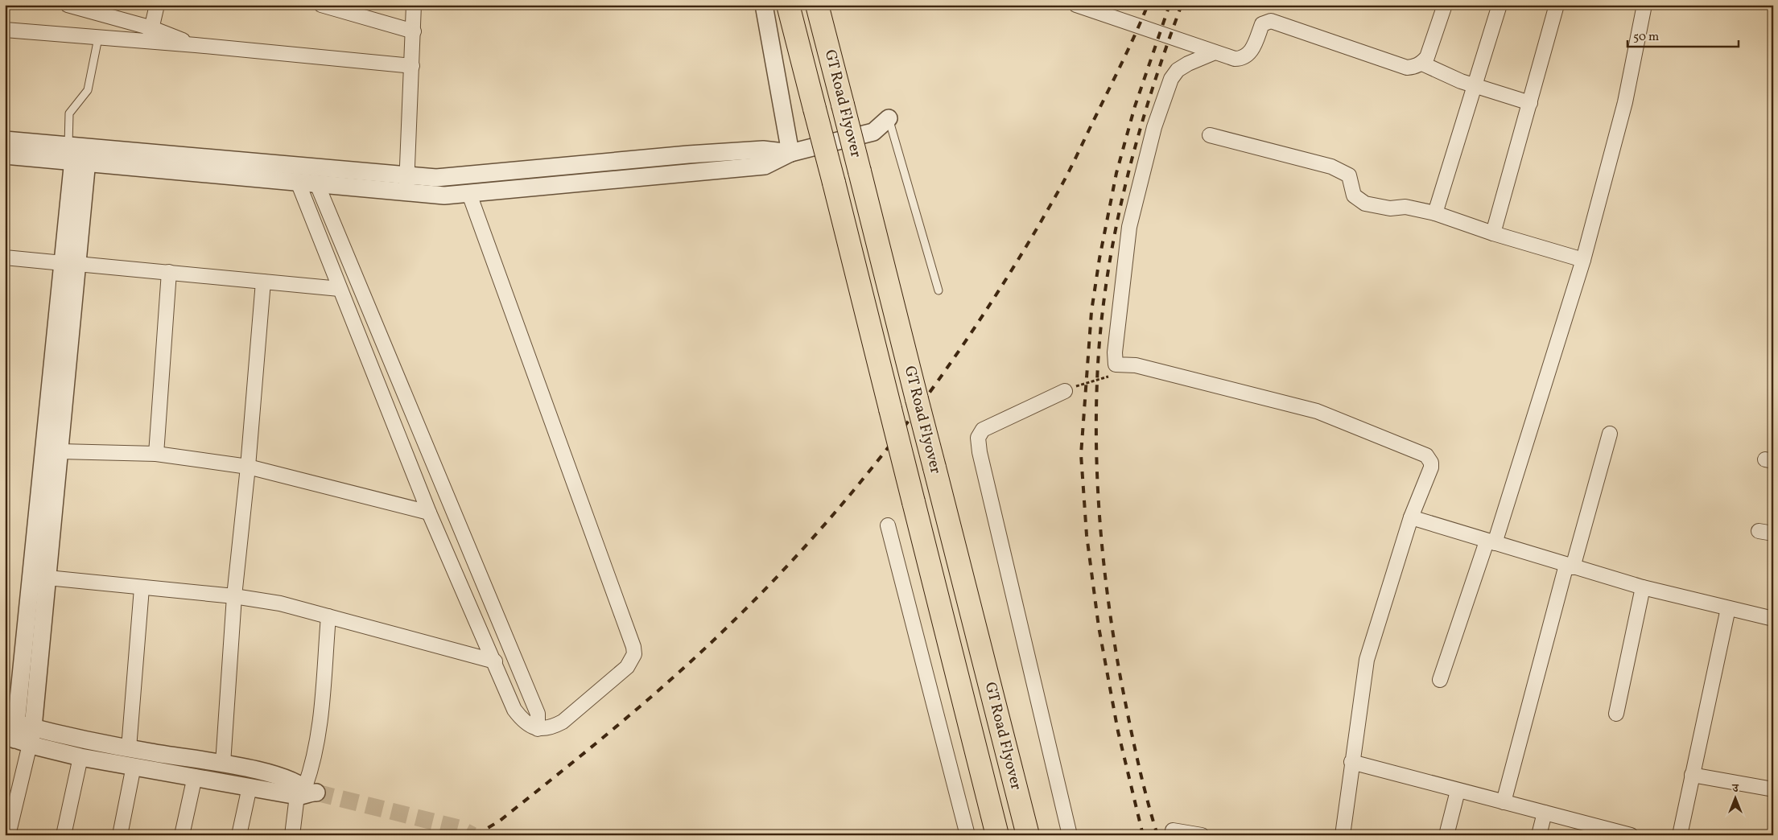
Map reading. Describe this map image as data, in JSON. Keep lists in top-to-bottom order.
{
  "streets": {
    "highway": ["GT Road Flyover"]
  },
  "scale_bar": "50 m",
  "north": "top"
}
